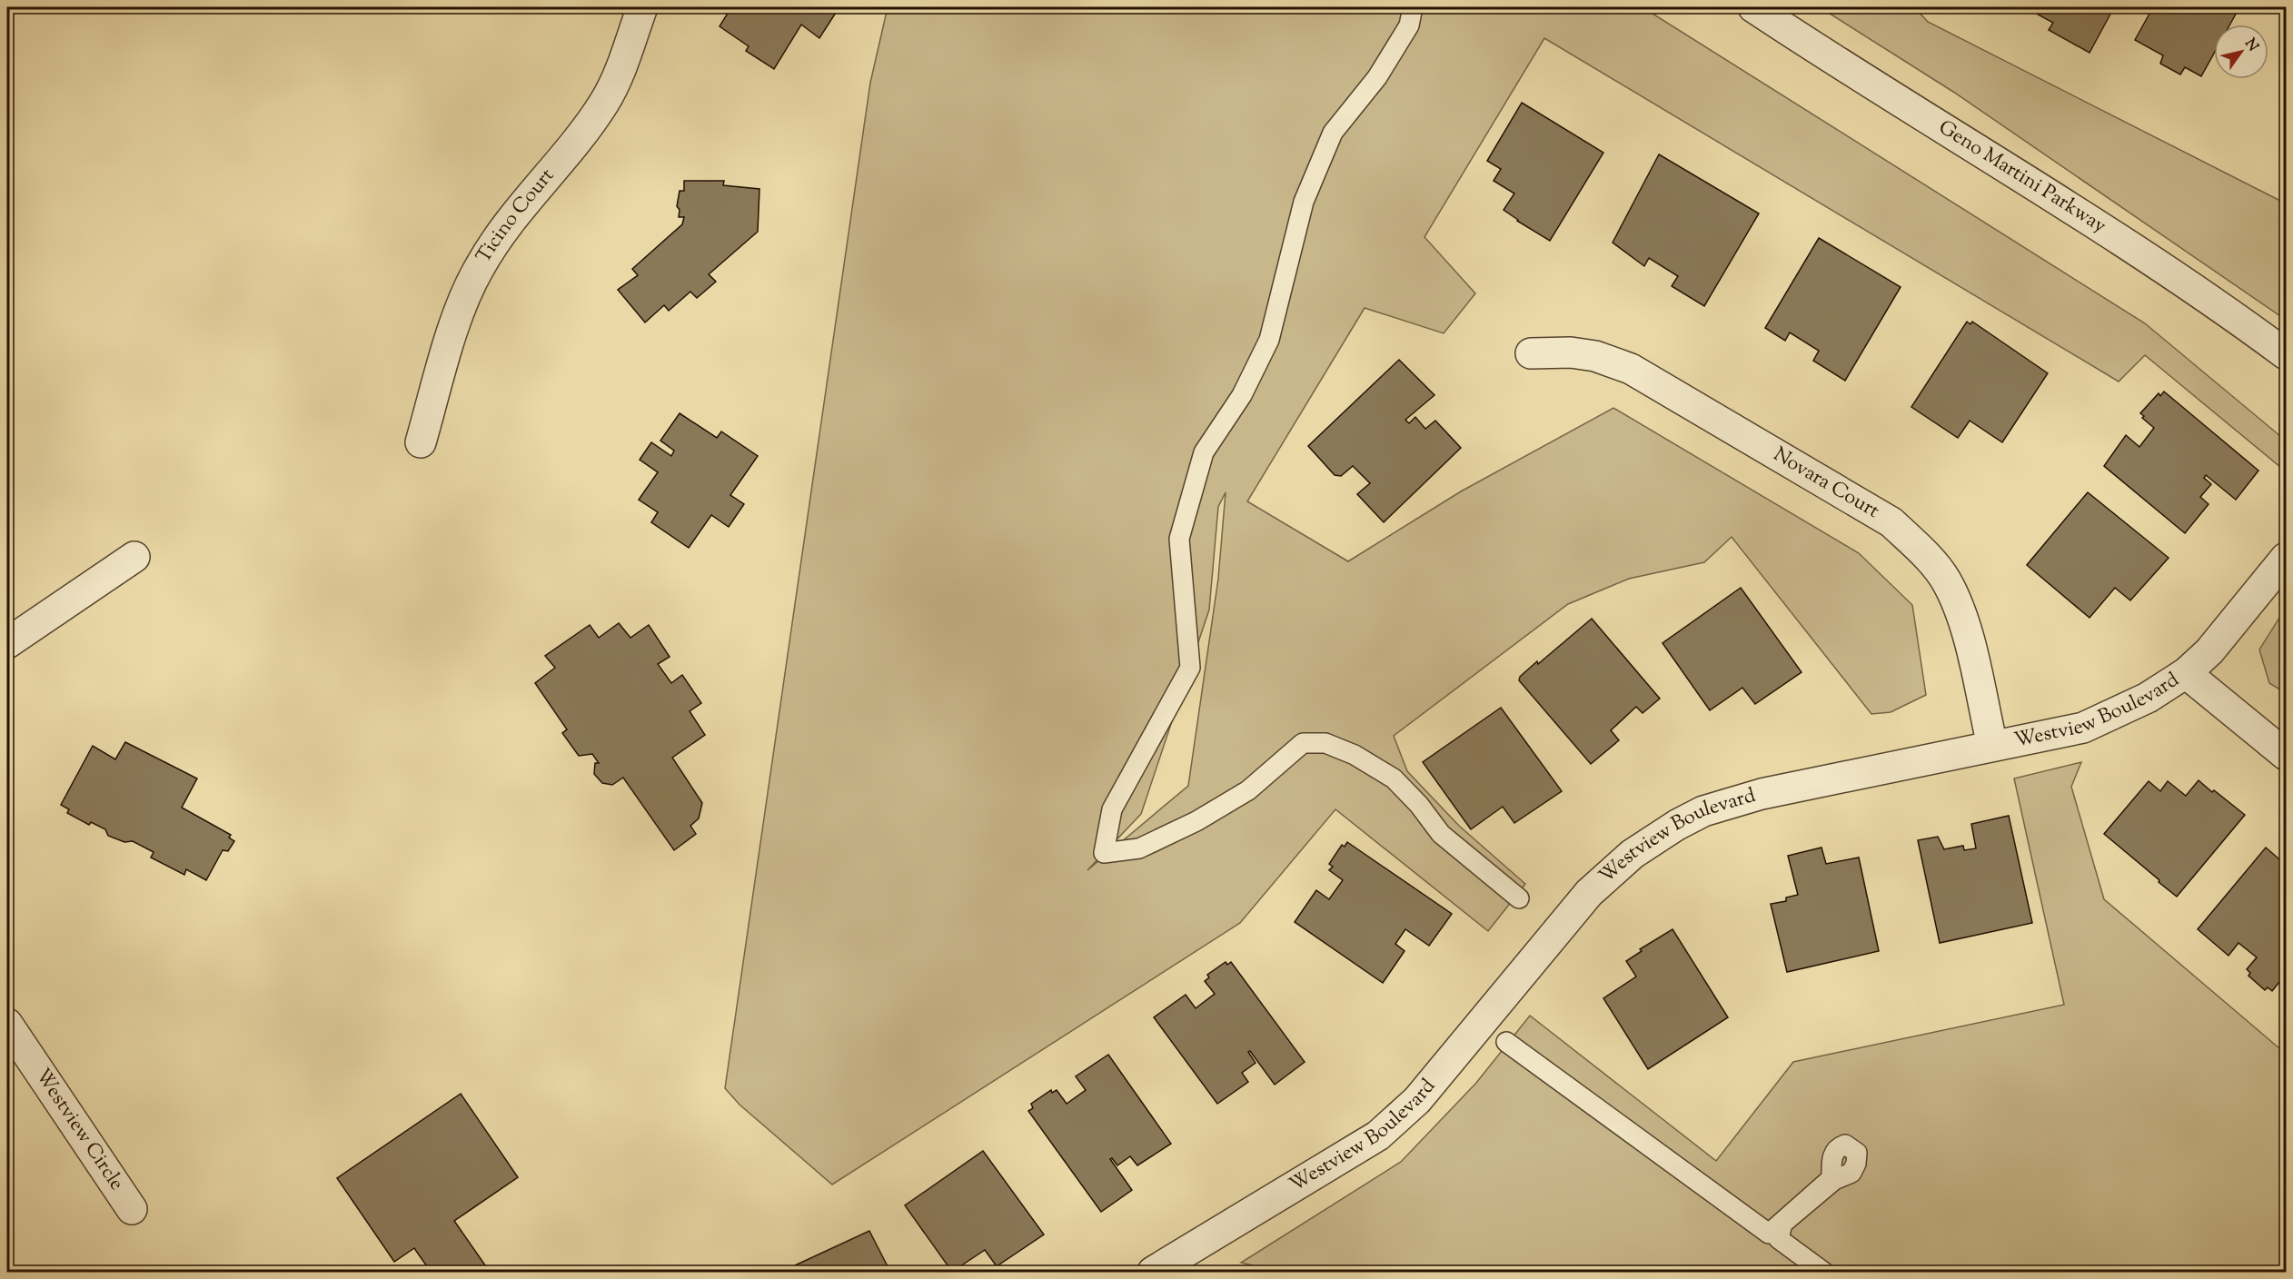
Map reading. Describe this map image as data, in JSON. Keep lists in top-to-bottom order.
{
  "streets": {
    "street": [
      "Geno Martini Parkway",
      "Ticino Court",
      "Novara Court",
      "Westview Boulevard",
      "Westview Circle"
    ]
  },
  "crossings": [
    ["Novara Court", "Westview Boulevard"]
  ],
  "north": "top right"
}
